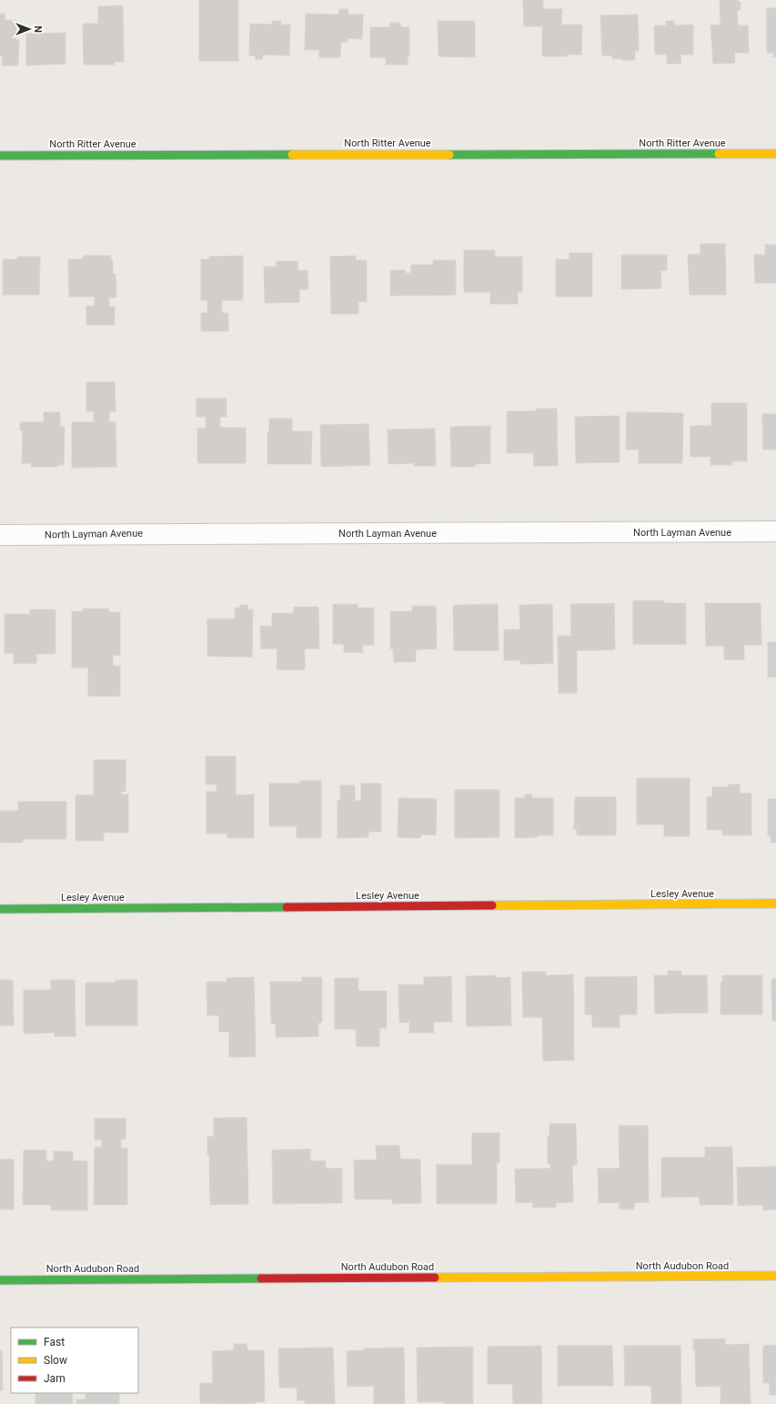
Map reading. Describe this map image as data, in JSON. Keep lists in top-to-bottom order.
{
  "streets": {
    "street": [
      "North Ritter Avenue",
      "North Layman Avenue",
      "Lesley Avenue",
      "North Audubon Road"
    ]
  },
  "legend": ["Fast", "Slow", "Jam"],
  "north": "right"
}
